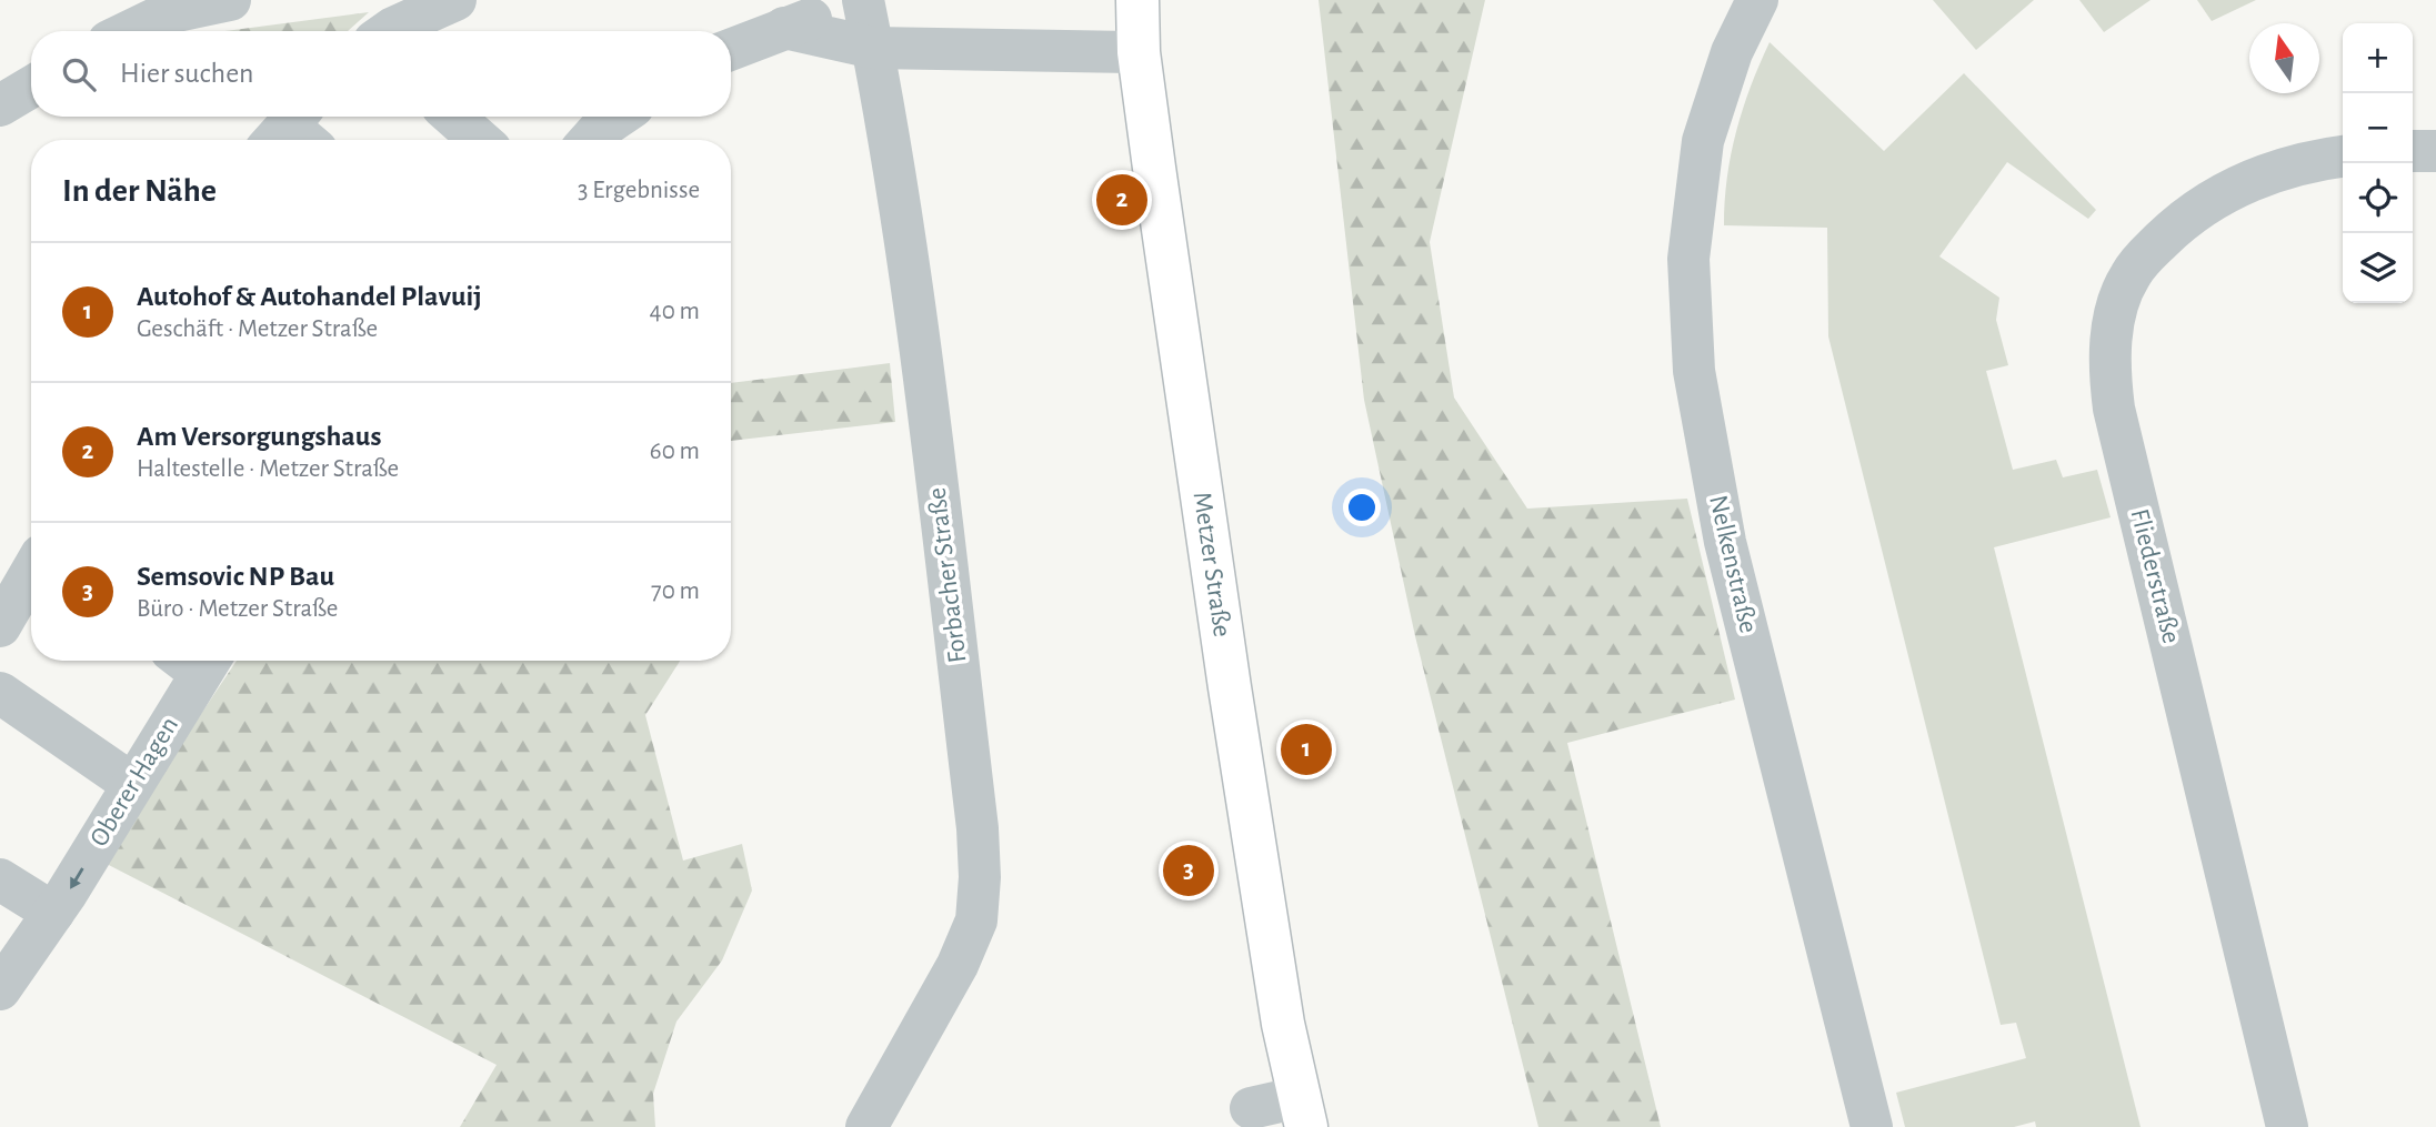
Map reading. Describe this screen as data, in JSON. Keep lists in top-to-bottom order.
{
  "streets": {
    "main road": ["Metzer Straße"],
    "street": [
      "Nelkenstraße",
      "Forbacher Straße",
      "Fliederstraße",
      "Oberer Hagen"
    ]
  },
  "one_way": ["Oberer Hagen"],
  "north": "top",
  "page": {
    "map_buttons": ["+", "−"],
    "search": "Hier suchen",
    "heading": ["In der Nähe", "3 Ergebnisse"],
    "pins": ["2", "1", "3"],
    "list": [
      {
        "mark": "1",
        "name": "Autohof & Autohandel Plavuij",
        "note": "Geschäft · Metzer Straße",
        "value": "40 m"
      },
      {
        "mark": "2",
        "name": "Am Versorgungshaus",
        "note": "Haltestelle · Metzer Straße",
        "value": "60 m"
      },
      {
        "mark": "3",
        "name": "Semsovic NP Bau",
        "note": "Büro · Metzer Straße",
        "value": "70 m"
      }
    ]
  }
}
